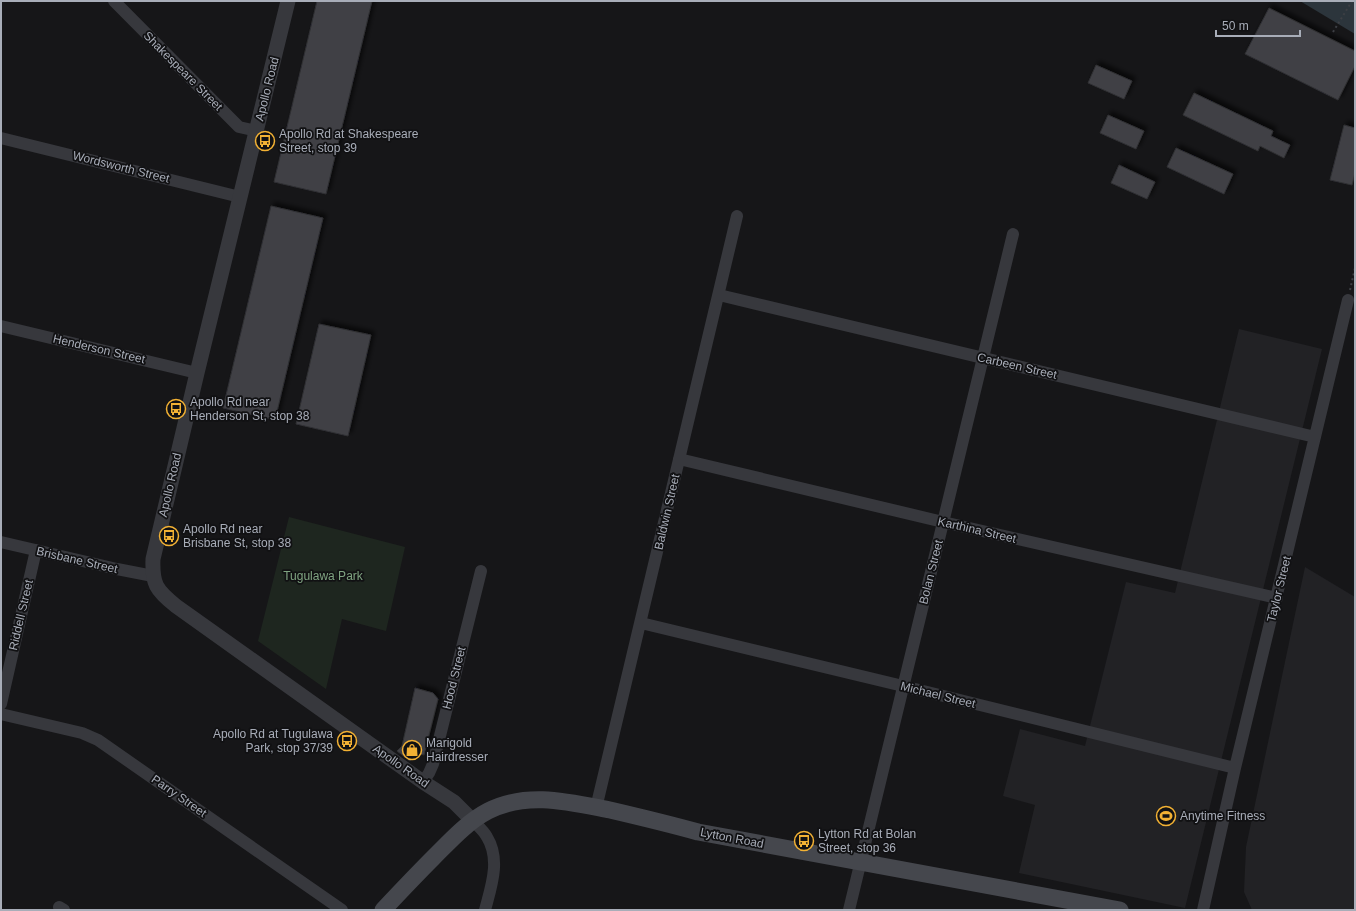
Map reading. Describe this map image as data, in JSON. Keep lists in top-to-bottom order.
{
  "streets": {
    "main road": ["Lytton Road"],
    "street": [
      "Shakespeare Street",
      "Apollo Road",
      "Wordsworth Street",
      "Henderson Street",
      "Carbeen Street",
      "Baldwin Street",
      "Karthina Street",
      "Brisbane Street",
      "Bolan Street",
      "Taylor Street",
      "Riddell Street",
      "Hood Street",
      "Michael Street",
      "Parry Street"
    ]
  },
  "crossings": [
    ["Shakespeare Street", "Apollo Road"],
    ["Apollo Road", "Wordsworth Street"],
    ["Apollo Road", "Henderson Street"],
    ["Apollo Road", "Brisbane Street"],
    ["Apollo Road", "Hood Street"],
    ["Apollo Road", "Lytton Road"],
    ["Carbeen Street", "Baldwin Street"],
    ["Carbeen Street", "Bolan Street"],
    ["Carbeen Street", "Taylor Street"],
    ["Baldwin Street", "Karthina Street"],
    ["Baldwin Street", "Michael Street"],
    ["Baldwin Street", "Lytton Road"],
    ["Karthina Street", "Bolan Street"],
    ["Karthina Street", "Taylor Street"],
    ["Brisbane Street", "Riddell Street"],
    ["Bolan Street", "Michael Street"],
    ["Bolan Street", "Lytton Road"],
    ["Taylor Street", "Michael Street"]
  ],
  "parks": ["Tugulawa Park"],
  "places": {
    "bus stop": [
      "Apollo Rd at Shakespeare Street, stop 39",
      "Apollo Rd near Henderson St, stop 38",
      "Apollo Rd near Brisbane St, stop 38",
      "Apollo Rd at Tugulawa Park, stop 37/39",
      "Lytton Rd at Bolan Street, stop 36"
    ],
    "shop": ["Marigold Hairdresser"],
    "sports": ["Anytime Fitness"]
  },
  "scale_bar": "50 m"
}
